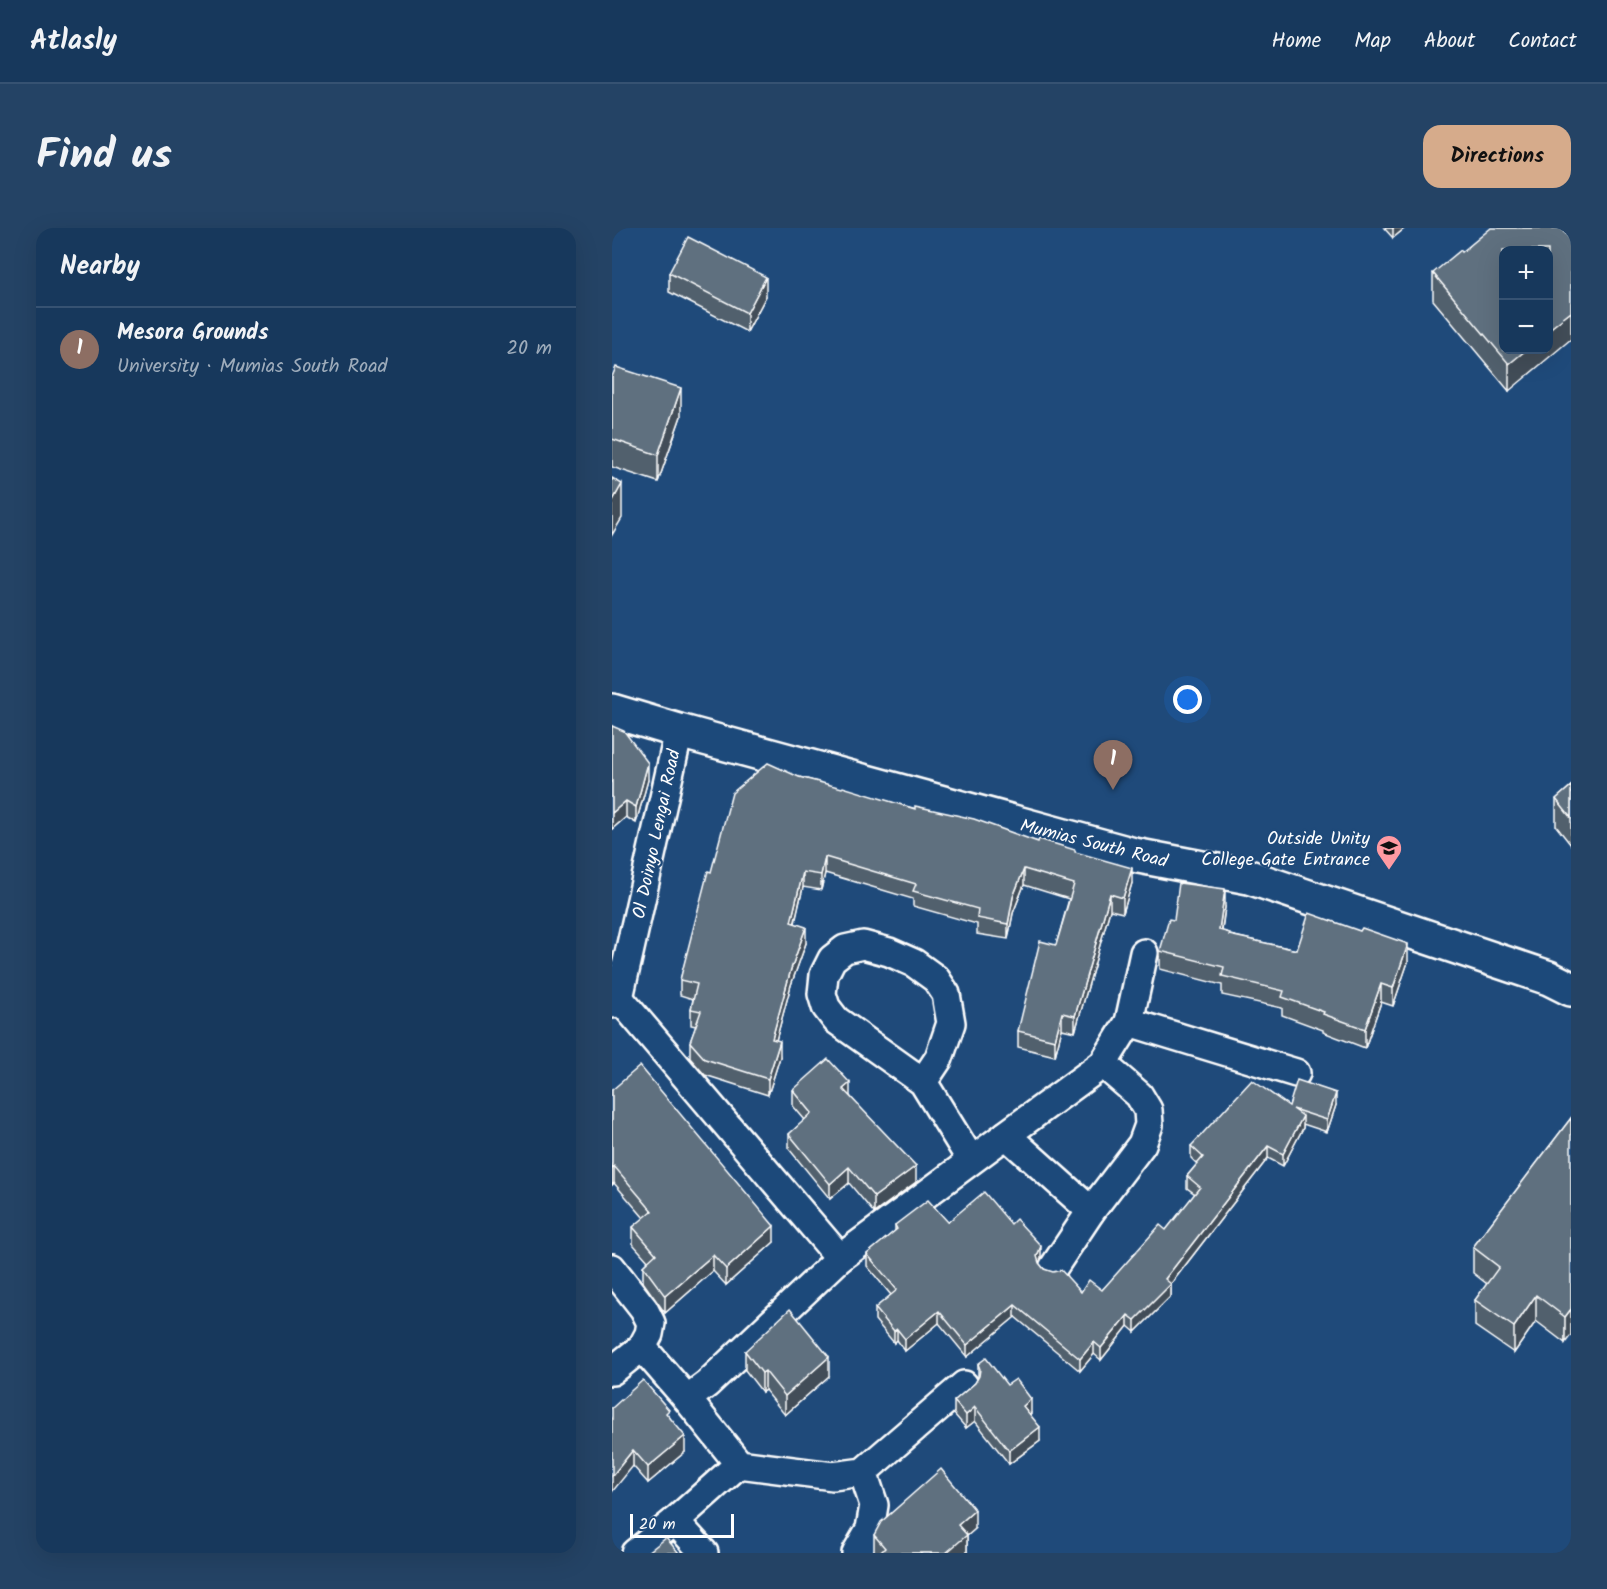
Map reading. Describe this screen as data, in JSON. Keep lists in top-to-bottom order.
{
  "streets": {
    "main road": ["Mumias South Road"],
    "street": ["Ol Doinyo Lengai Road"]
  },
  "crossings": [
    ["Ol Doinyo Lengai Road", "Mumias South Road"]
  ],
  "places": {
    "school or university": ["Outside Unity College Gate Entrance"]
  },
  "scale_bar": "20 m",
  "page": {
    "header": "Atlasly",
    "nav": [
      "Home",
      "Map",
      "About",
      "Contact"
    ],
    "title": "Find us",
    "buttons": "Directions",
    "heading": "Nearby",
    "map_buttons": ["+", "−"],
    "list": [
      {
        "mark": "1",
        "name": "Mesora Grounds",
        "note": "University · Mumias South Road",
        "value": "20 m"
      }
    ],
    "pins": "1",
    "scale": "20 m"
  }
}
